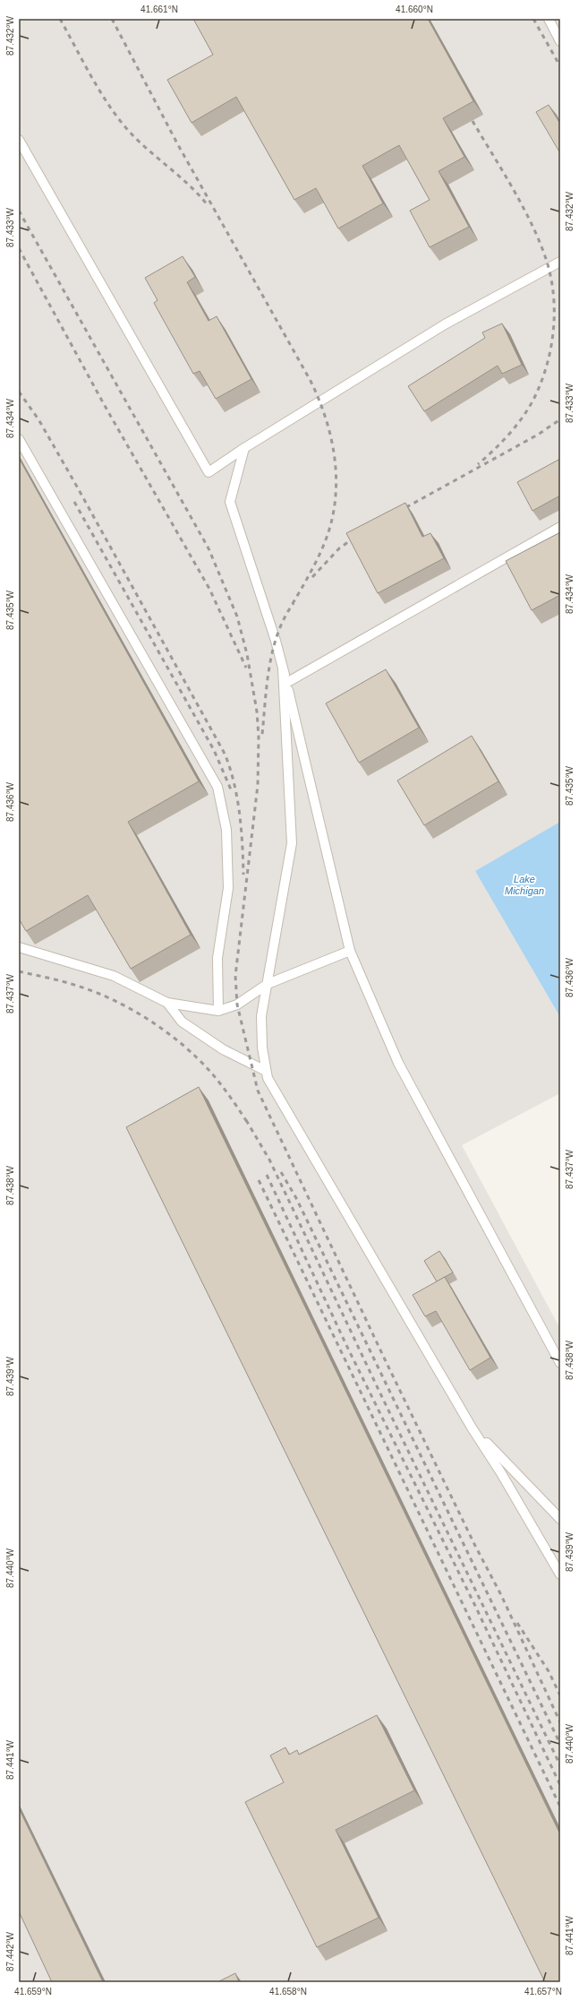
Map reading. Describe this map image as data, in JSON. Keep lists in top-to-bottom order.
{
  "water": ["Lake Michigan"],
  "coordinates": [
    "41.661°N",
    "41.660°N",
    "87.432°W",
    "87.433°W",
    "87.434°W",
    "87.435°W",
    "87.436°W",
    "87.437°W",
    "87.438°W",
    "87.439°W",
    "87.440°W",
    "87.441°W",
    "87.442°W",
    "41.659°N",
    "41.658°N",
    "41.657°N"
  ]
}
